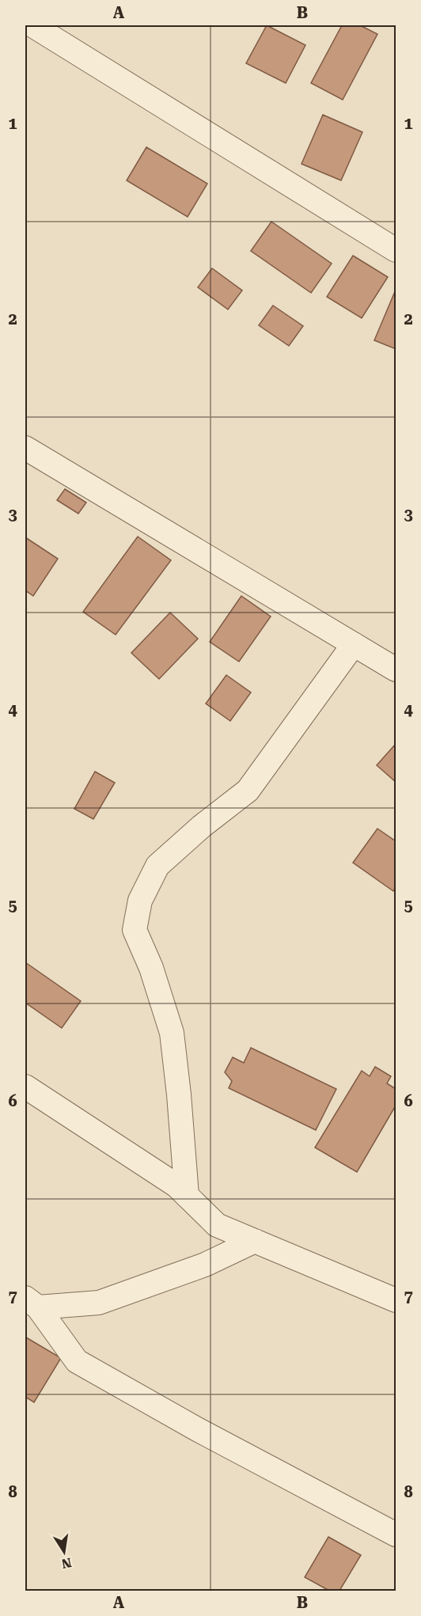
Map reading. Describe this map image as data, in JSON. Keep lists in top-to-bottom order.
{
  "north": "bottom",
  "grid": {
    "columns": ["A", "B"],
    "rows": [
      "1",
      "2",
      "3",
      "4",
      "5",
      "6",
      "7",
      "8"
    ]
  }
}
